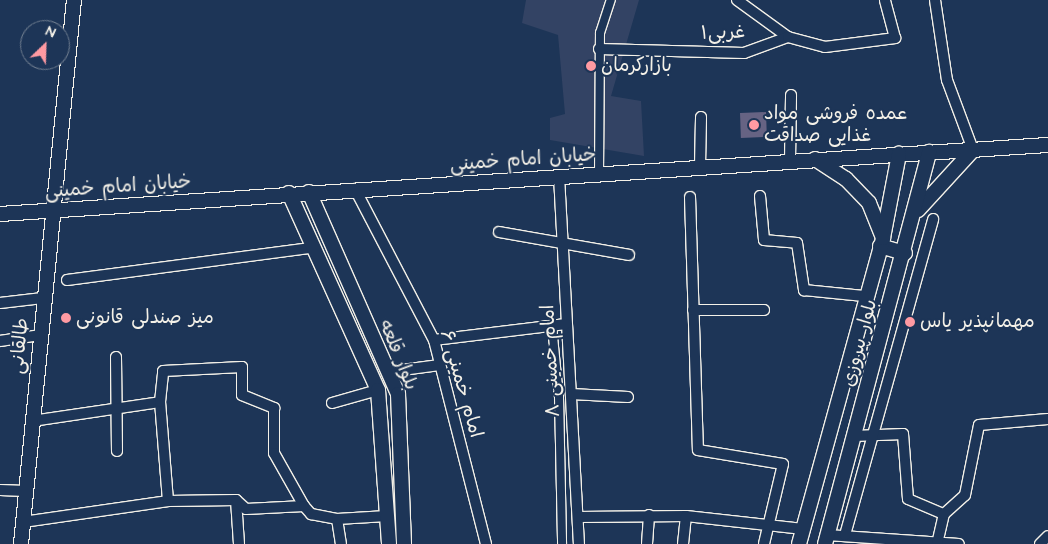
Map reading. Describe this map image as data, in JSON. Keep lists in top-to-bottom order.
{
  "streets": {
    "main road": [
      "خیابان امام خمینی",
      "بلوار پیروزی",
      "طالقانی",
      "بلوار قلعه"
    ],
    "street": ["غربی۱", "امام خمینی ۸", "امام خمینی ۶"]
  },
  "crossings": [
    ["خیابان امام خمینی", "بلوار پیروزی"],
    ["خیابان امام خمینی", "طالقانی"],
    ["خیابان امام خمینی", "بلوار قلعه"],
    ["خیابان امام خمینی", "امام خمینی ۸"],
    ["خیابان امام خمینی", "امام خمینی ۶"]
  ],
  "places": [
    "بازارکرمان",
    "عمده فروشی مواد غذایی صداقت",
    "میز صندلی قانونی",
    "مهمانپذیر یاس"
  ],
  "north": "top right"
}
